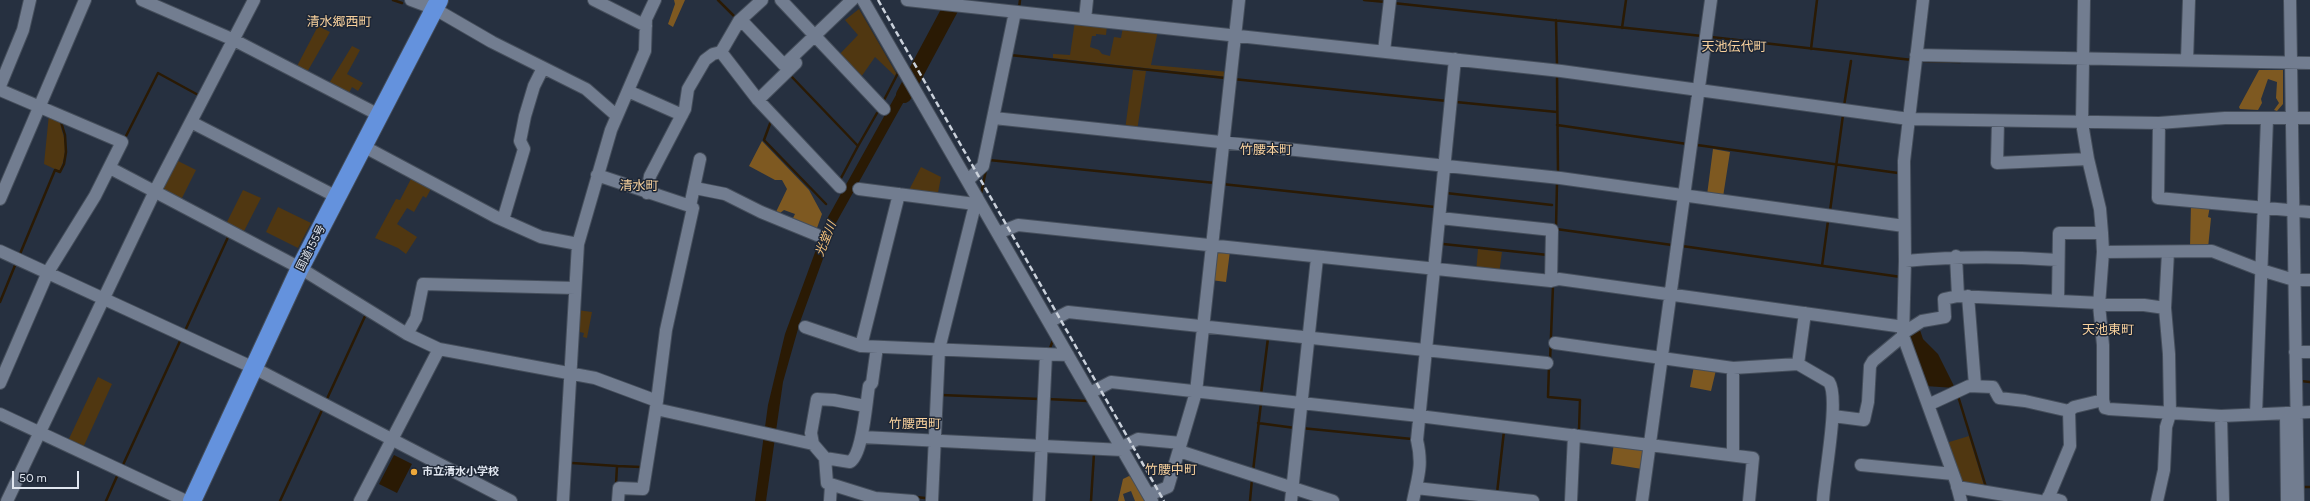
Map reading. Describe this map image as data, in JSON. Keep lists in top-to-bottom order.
{
  "streets": {
    "highway": ["国道155号"]
  },
  "districts": [
    "清水郷西町",
    "天池伝代町",
    "竹腰本町",
    "清水町",
    "天池東町",
    "竹腰西町",
    "竹腰中町"
  ],
  "water": ["光堂川"],
  "places": ["市立清水小学校"],
  "scale_bar": "50 m"
}
